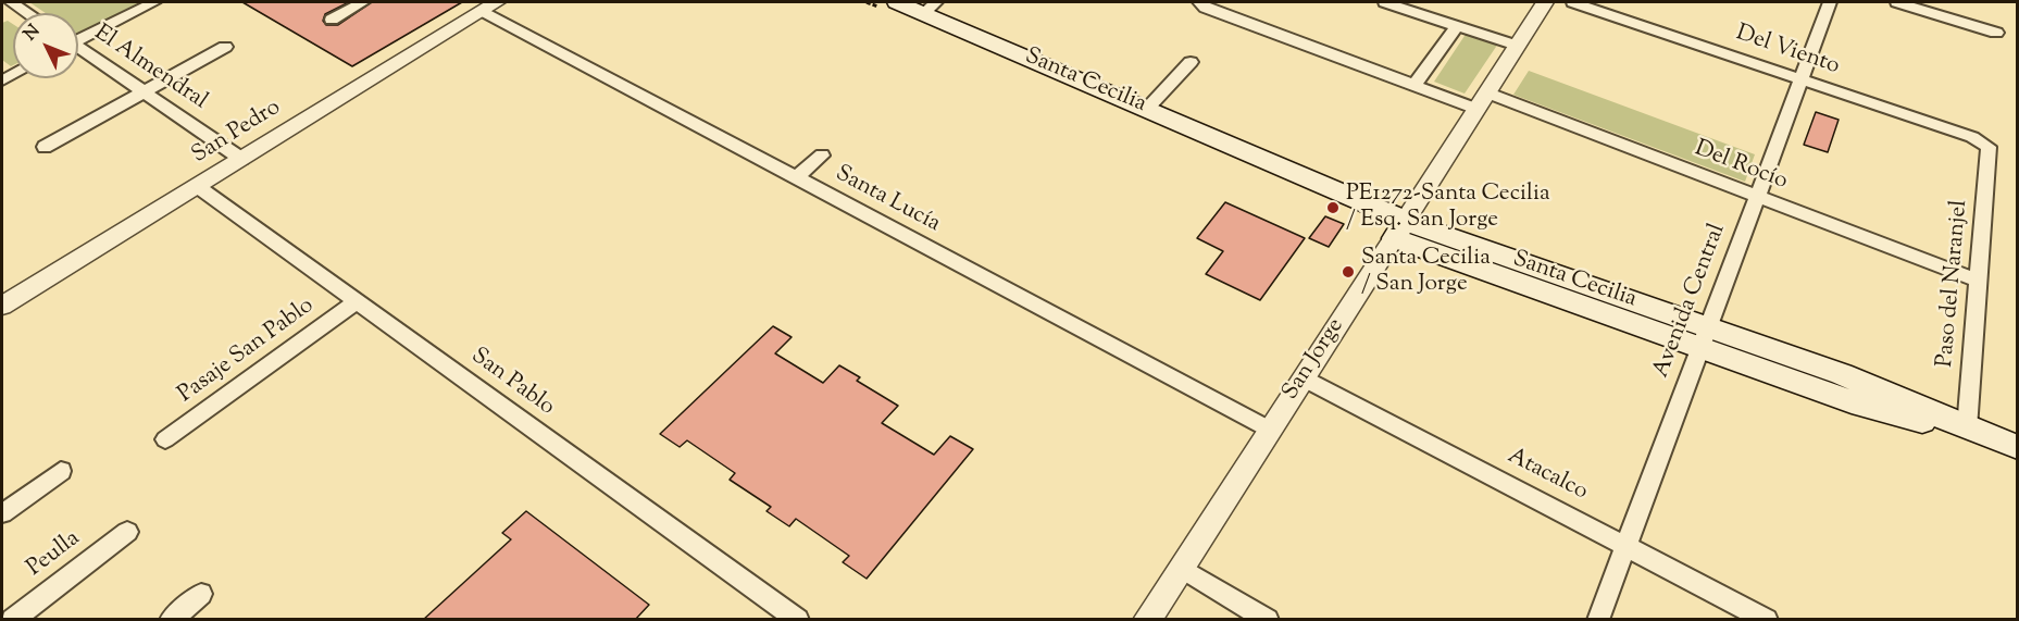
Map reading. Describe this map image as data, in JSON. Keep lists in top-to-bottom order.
{
  "streets": {
    "main road": ["Santa Cecilia"],
    "street": [
      "Del Viento",
      "El Almendral",
      "San Pedro",
      "Del Rocío",
      "Santa Lucía",
      "Paso del Naranjel",
      "Avenida Central",
      "Pasaje San Pablo",
      "San Jorge",
      "San Pablo",
      "Atacalco",
      "Peulla"
    ]
  },
  "crossings": [
    ["Del Viento", "Paso del Naranjel"],
    ["Del Viento", "Avenida Central"],
    ["El Almendral", "San Pedro"],
    ["Santa Cecilia", "Paso del Naranjel"],
    ["Santa Cecilia", "Avenida Central"],
    ["Santa Cecilia", "San Jorge"],
    ["San Pedro", "Santa Lucía"],
    ["San Pedro", "San Pablo"],
    ["Del Rocío", "Paso del Naranjel"],
    ["Del Rocío", "Avenida Central"],
    ["Del Rocío", "San Jorge"],
    ["Santa Lucía", "San Jorge"],
    ["Avenida Central", "Atacalco"],
    ["Pasaje San Pablo", "San Pablo"],
    ["San Jorge", "Atacalco"]
  ],
  "places": ["PE1272-Santa Cecilia / Esq. San Jorge", "Santa Cecilia / San Jorge"],
  "north": "top left"
}
